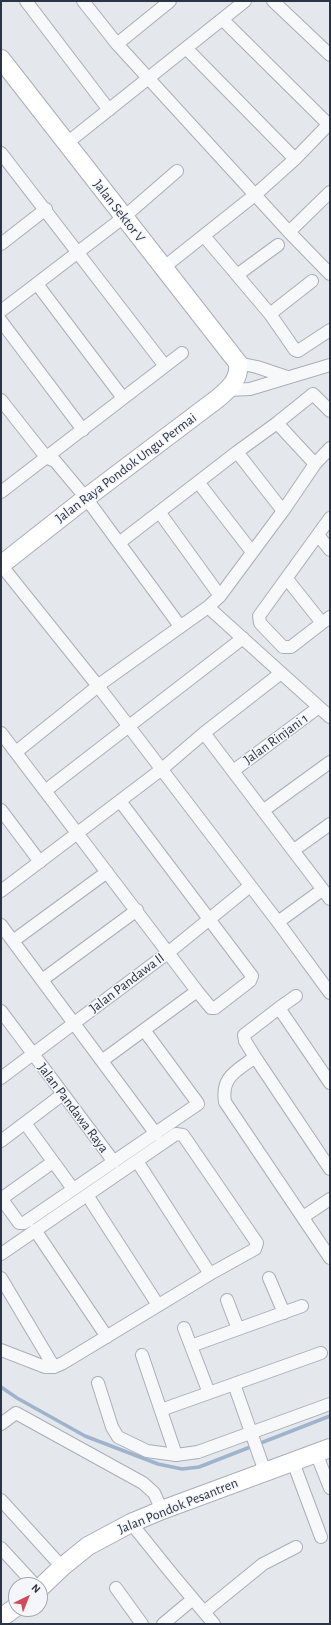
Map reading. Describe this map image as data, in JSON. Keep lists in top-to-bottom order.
{
  "streets": {
    "street": [
      "Jalan Sektor V",
      "Jalan Raya Pondok Ungu Permai",
      "Jalan Rinjani 1",
      "Jalan Pandawa II",
      "Jalan Pandawa Raya",
      "Jalan Pondok Pesantren"
    ]
  },
  "crossings": [
    ["Jalan Sektor V", "Jalan Raya Pondok Ungu Permai"],
    ["Jalan Pandawa II", "Jalan Pandawa Raya"]
  ],
  "north": "top right"
}
